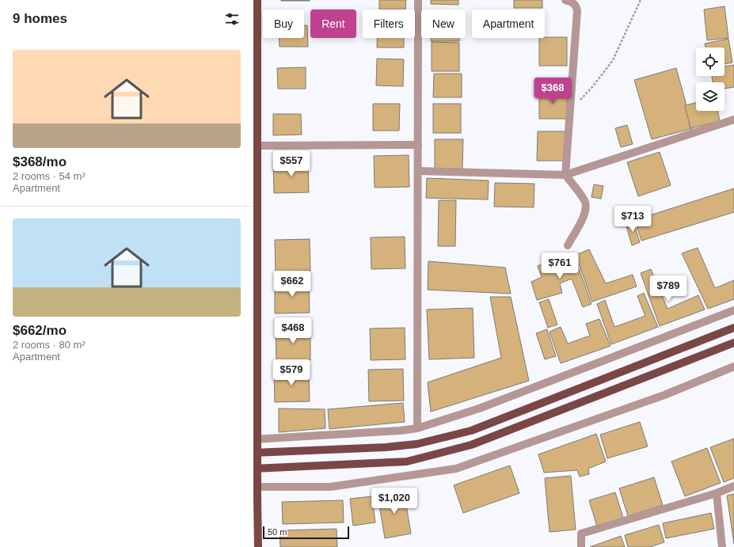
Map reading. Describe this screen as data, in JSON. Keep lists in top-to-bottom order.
{
  "scale_bar": "50 m",
  "page": {
    "heading": "9 homes",
    "chip": [
      "Buy",
      "Rent",
      "Filters",
      "New",
      "Apartment"
    ],
    "list": [
      {
        "name": "$368/mo",
        "note": "2 rooms · 54 m² · Apartment"
      },
      {
        "name": "$662/mo",
        "note": "2 rooms · 80 m² · Apartment"
      }
    ],
    "price": [
      "$368",
      "$557",
      "$713",
      "$761",
      "$662",
      "$789",
      "$468",
      "$579",
      "$1,020"
    ],
    "scale": "50 m"
  }
}
